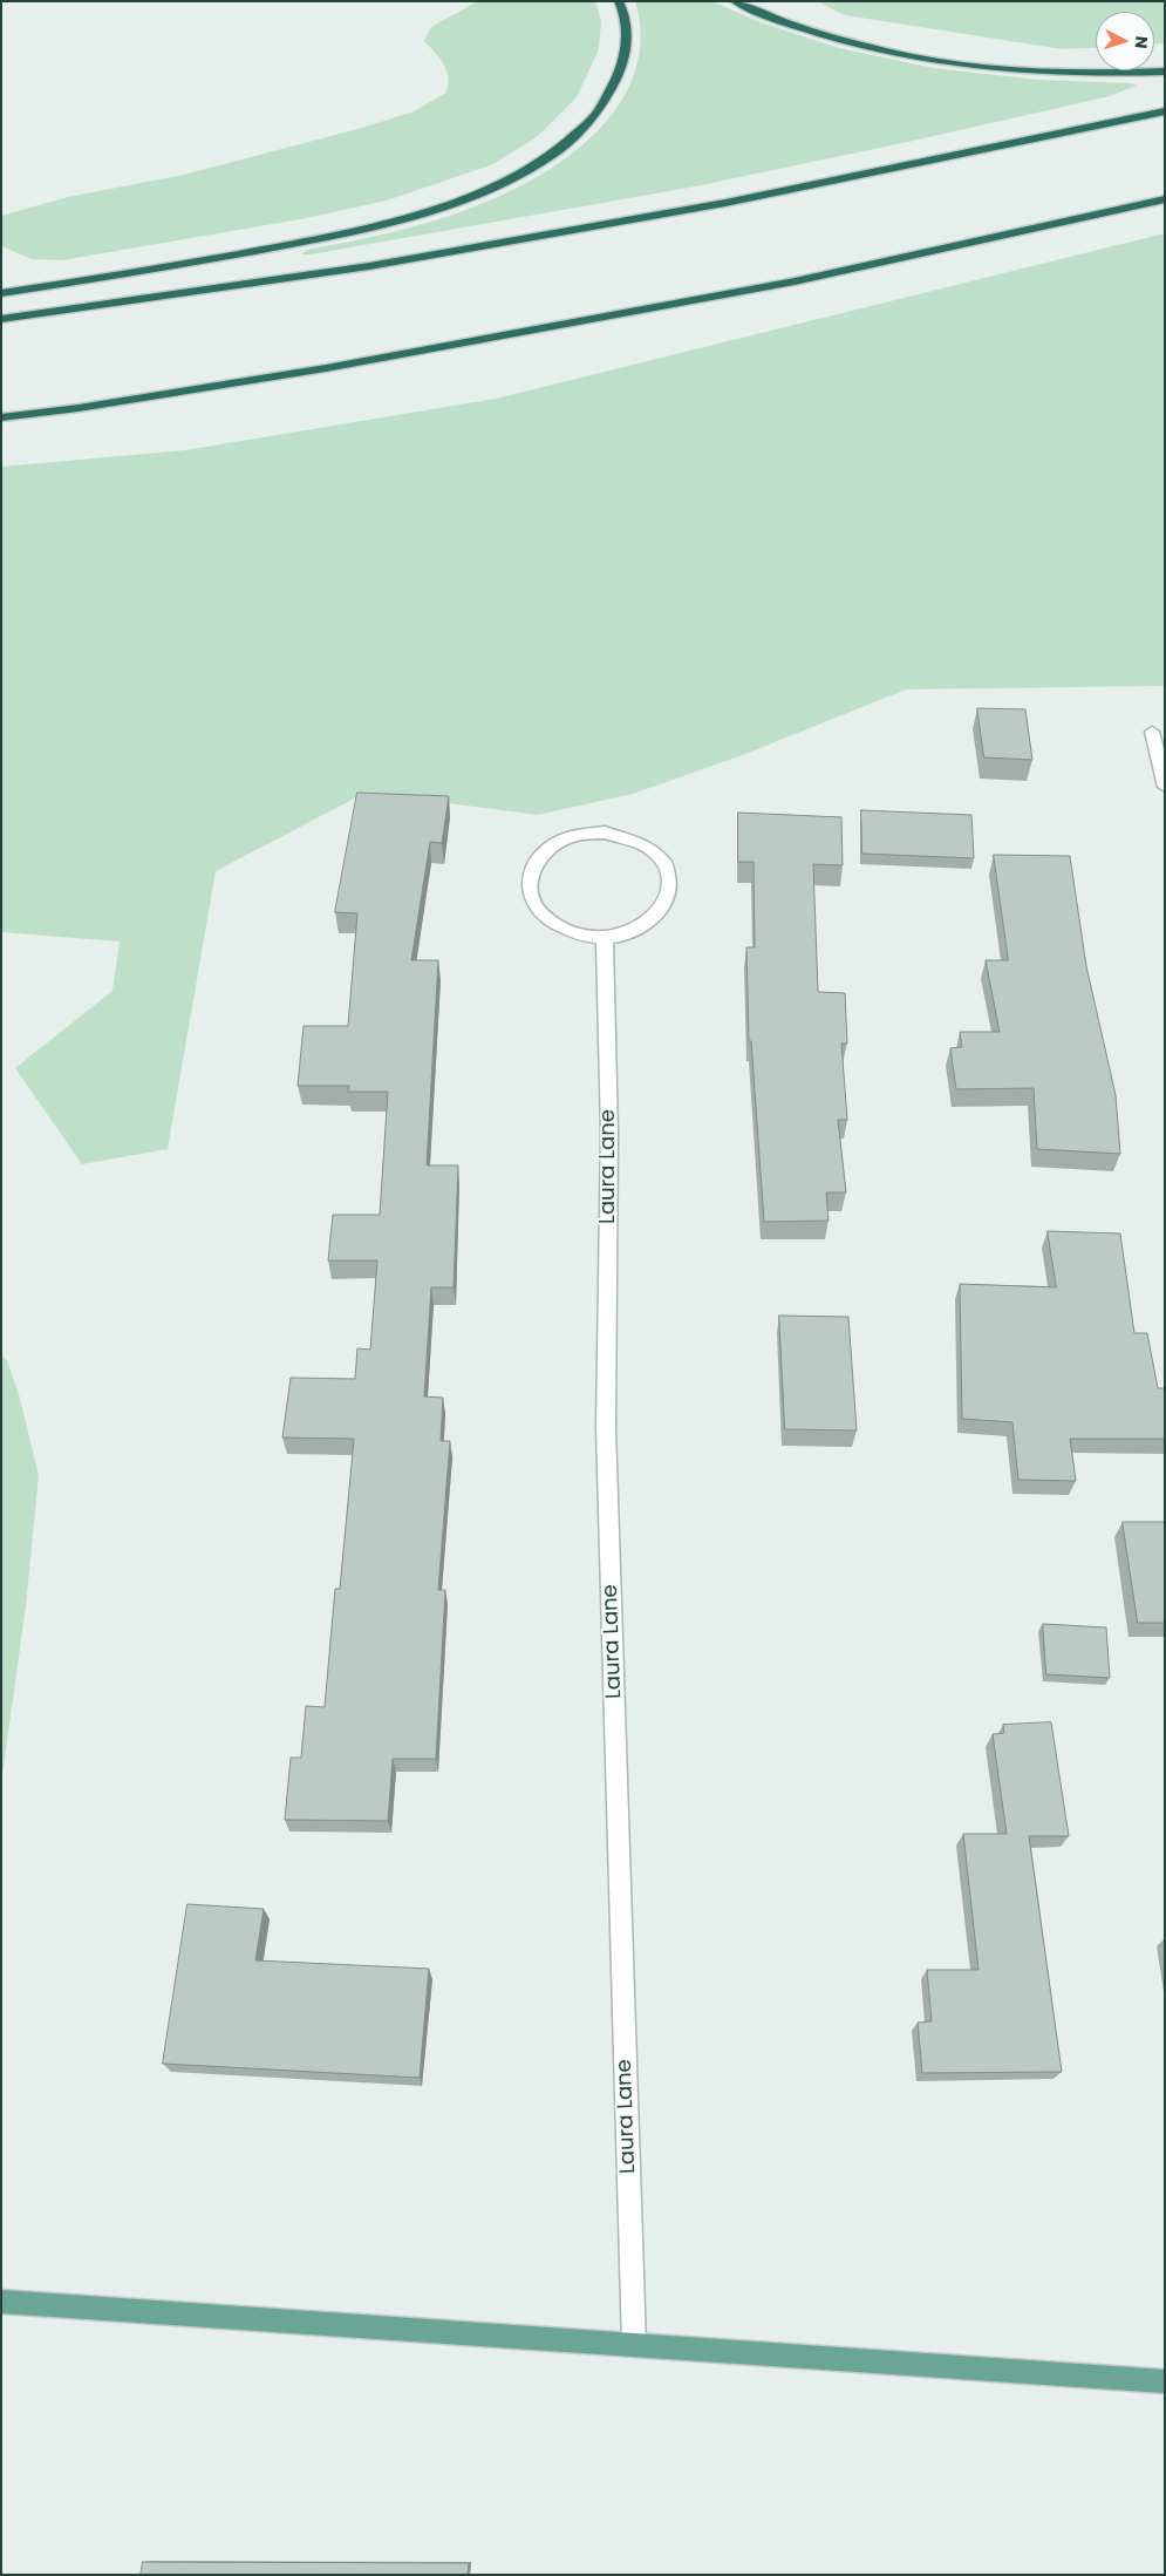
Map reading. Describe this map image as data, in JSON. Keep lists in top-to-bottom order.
{
  "streets": {
    "street": ["Laura Lane"]
  },
  "north": "right"
}
